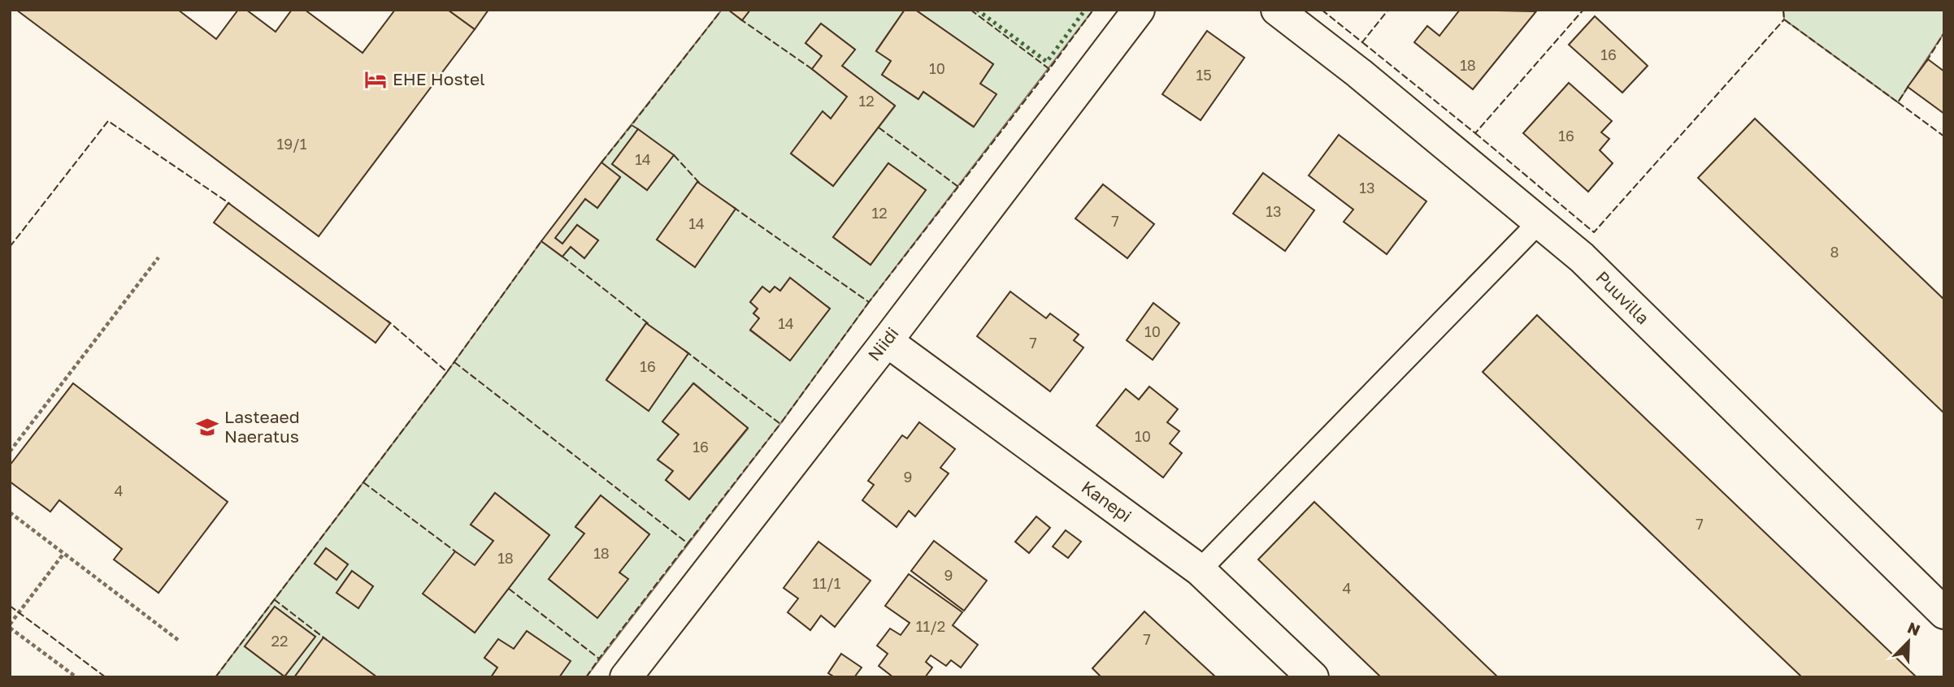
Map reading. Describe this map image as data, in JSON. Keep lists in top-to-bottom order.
{
  "streets": {
    "street": ["Puuvilla", "Niidi", "Kanepi"]
  },
  "crossings": [
    ["Niidi", "Kanepi"]
  ],
  "places": {
    "hotel": ["EHE Hostel"],
    "school or university": ["Lasteaed Naeratus"]
  },
  "house_numbers": [
    "16",
    "18",
    "10",
    "15",
    "12",
    "16",
    "19/1",
    "14",
    "13",
    "13",
    "12",
    "7",
    "14",
    "8",
    "14",
    "10",
    "7",
    "16",
    "10",
    "16",
    "9",
    "4",
    "7",
    "18",
    "18",
    "9",
    "11/1",
    "4",
    "11/2",
    "7",
    "22"
  ],
  "north": "top right"
}
